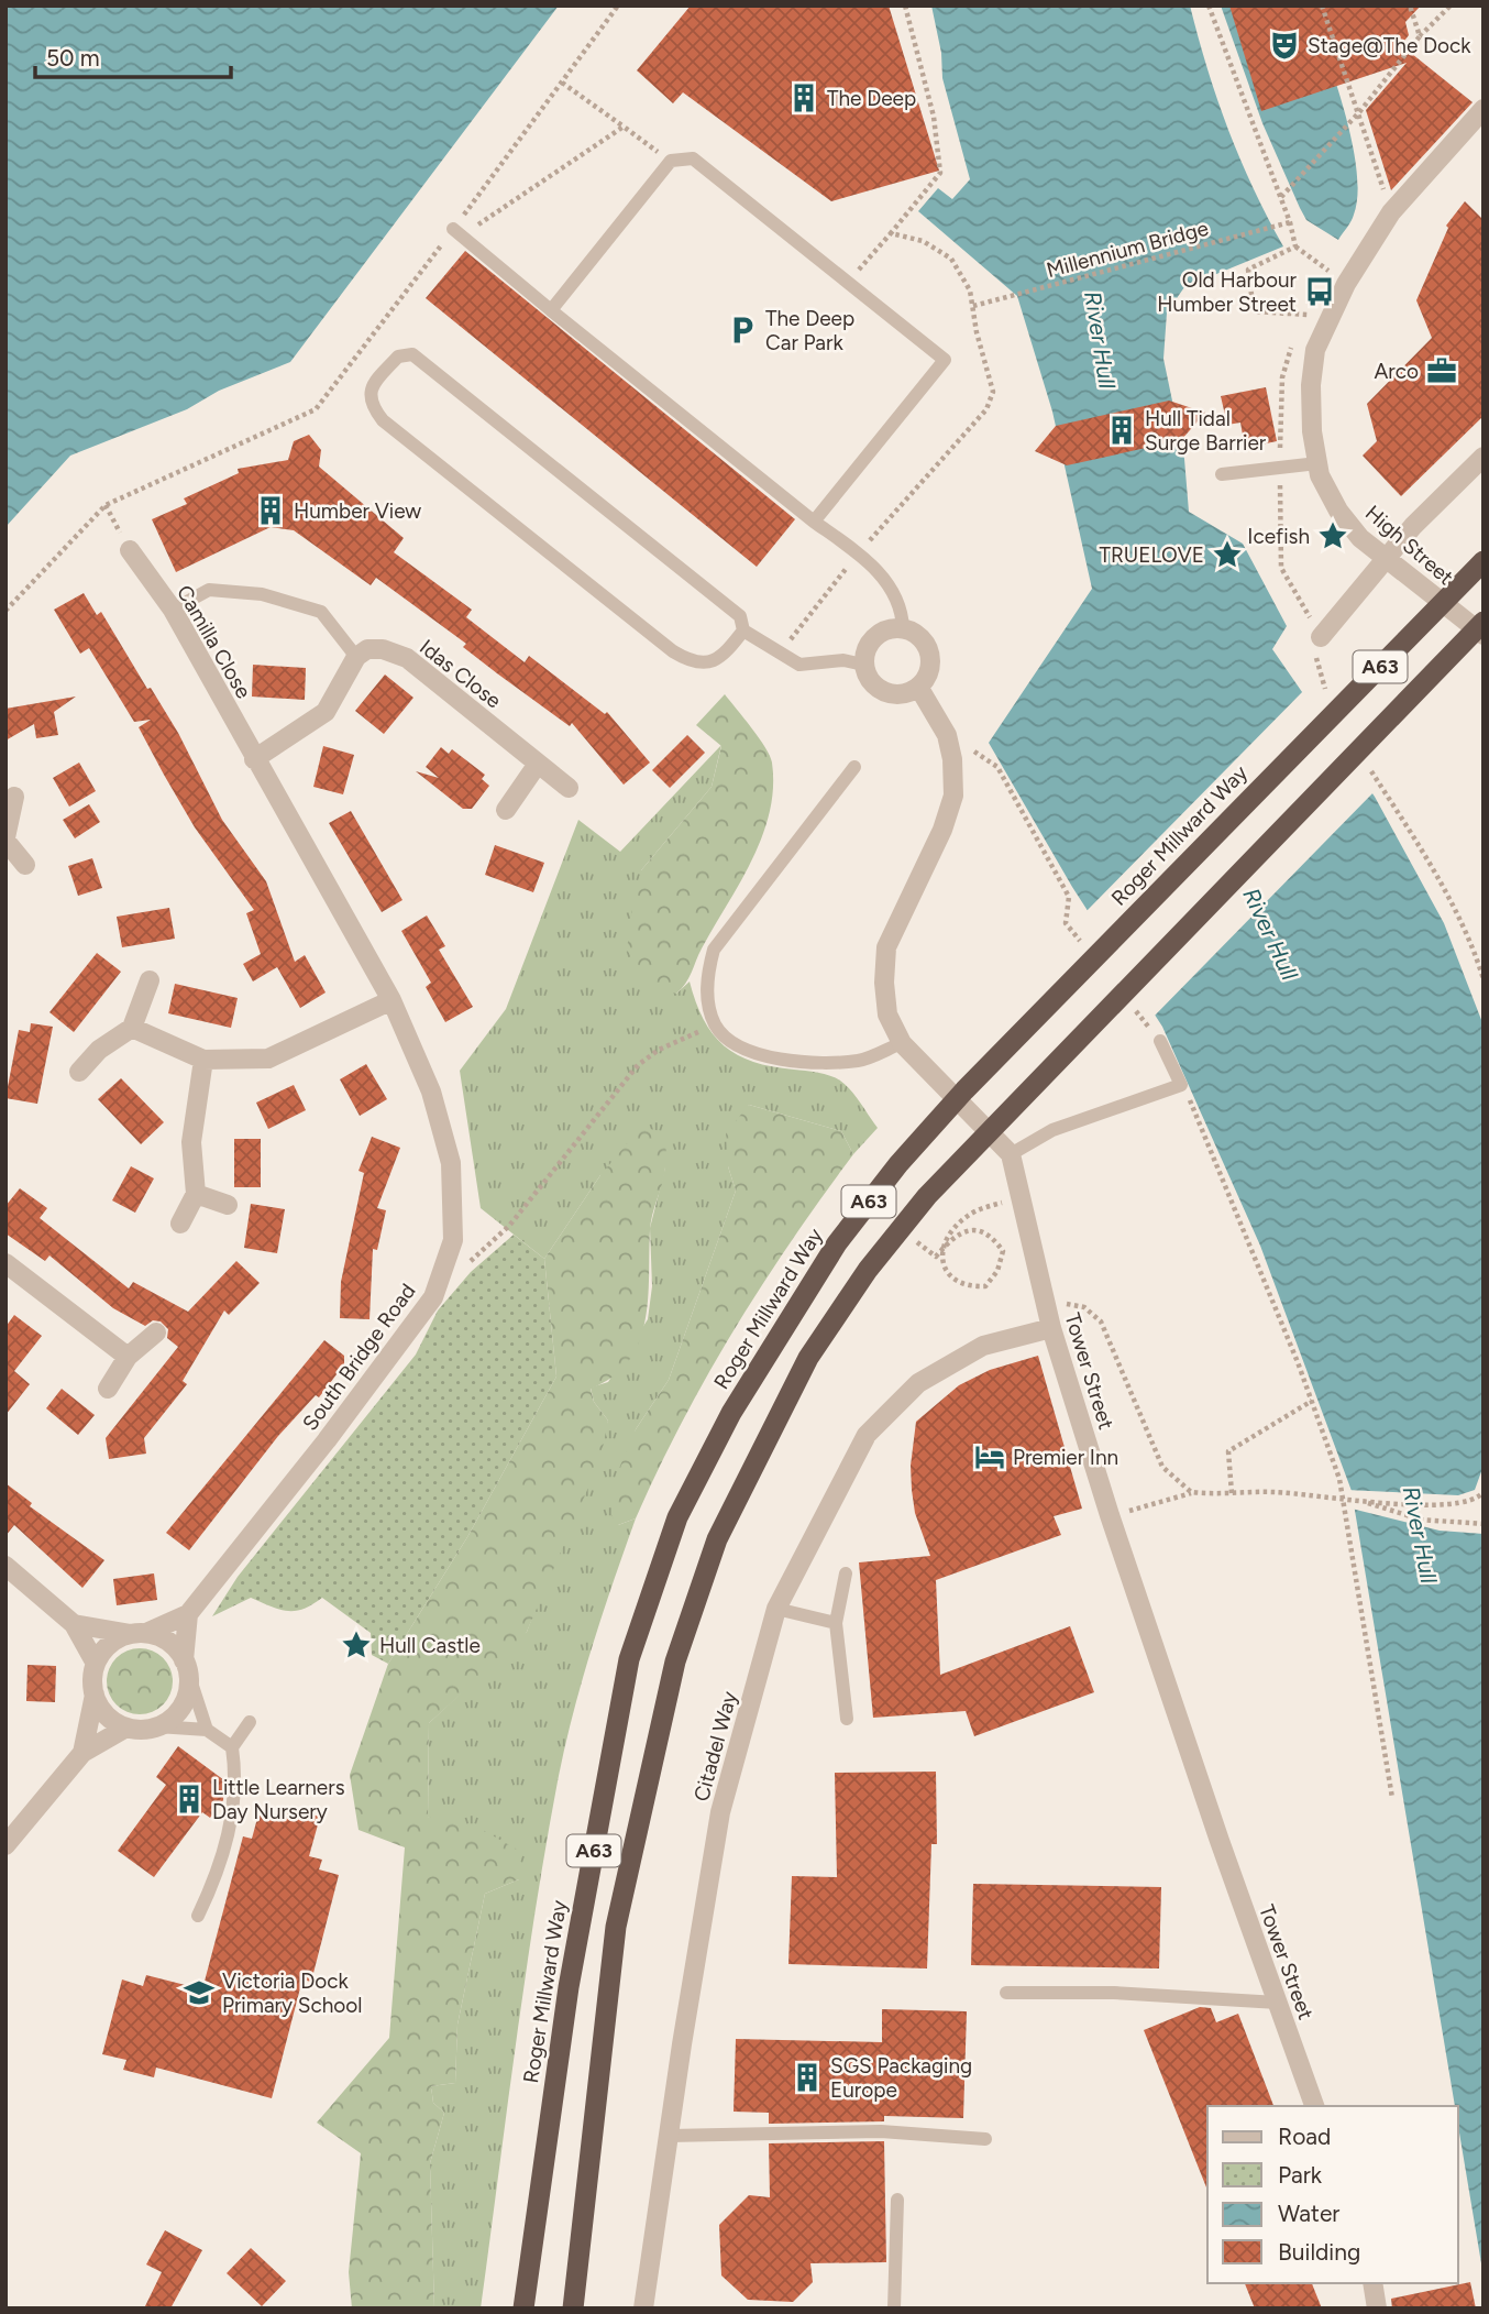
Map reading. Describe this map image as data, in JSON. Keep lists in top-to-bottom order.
{
  "streets": {
    "highway": ["A63", "Roger Millward Way"],
    "street": [
      "High Street",
      "Camilla Close",
      "Idas Close",
      "South Bridge Road",
      "Tower Street",
      "Citadel Way"
    ],
    "path": ["Millennium Bridge"]
  },
  "crossings": [
    ["Camilla Close", "South Bridge Road"],
    ["Tower Street", "Citadel Way"]
  ],
  "water": ["River Hull"],
  "places": {
    "theatre": ["Stage@The Dock"],
    "building": [
      "The Deep",
      "Hull Tidal Surge Barrier",
      "Humber View",
      "Little Learners Day Nursery",
      "SGS Packaging Europe"
    ],
    "bus stop": ["Old Harbour Humber Street"],
    "parking": ["The Deep Car Park"],
    "office": ["Arco"],
    "place": ["Icefish", "TRUELOVE", "Hull Castle"],
    "hotel": ["Premier Inn"],
    "school or university": ["Victoria Dock Primary School"]
  },
  "legend": [
    "Road",
    "Park",
    "Water",
    "Building"
  ],
  "scale_bar": "50 m"
}
